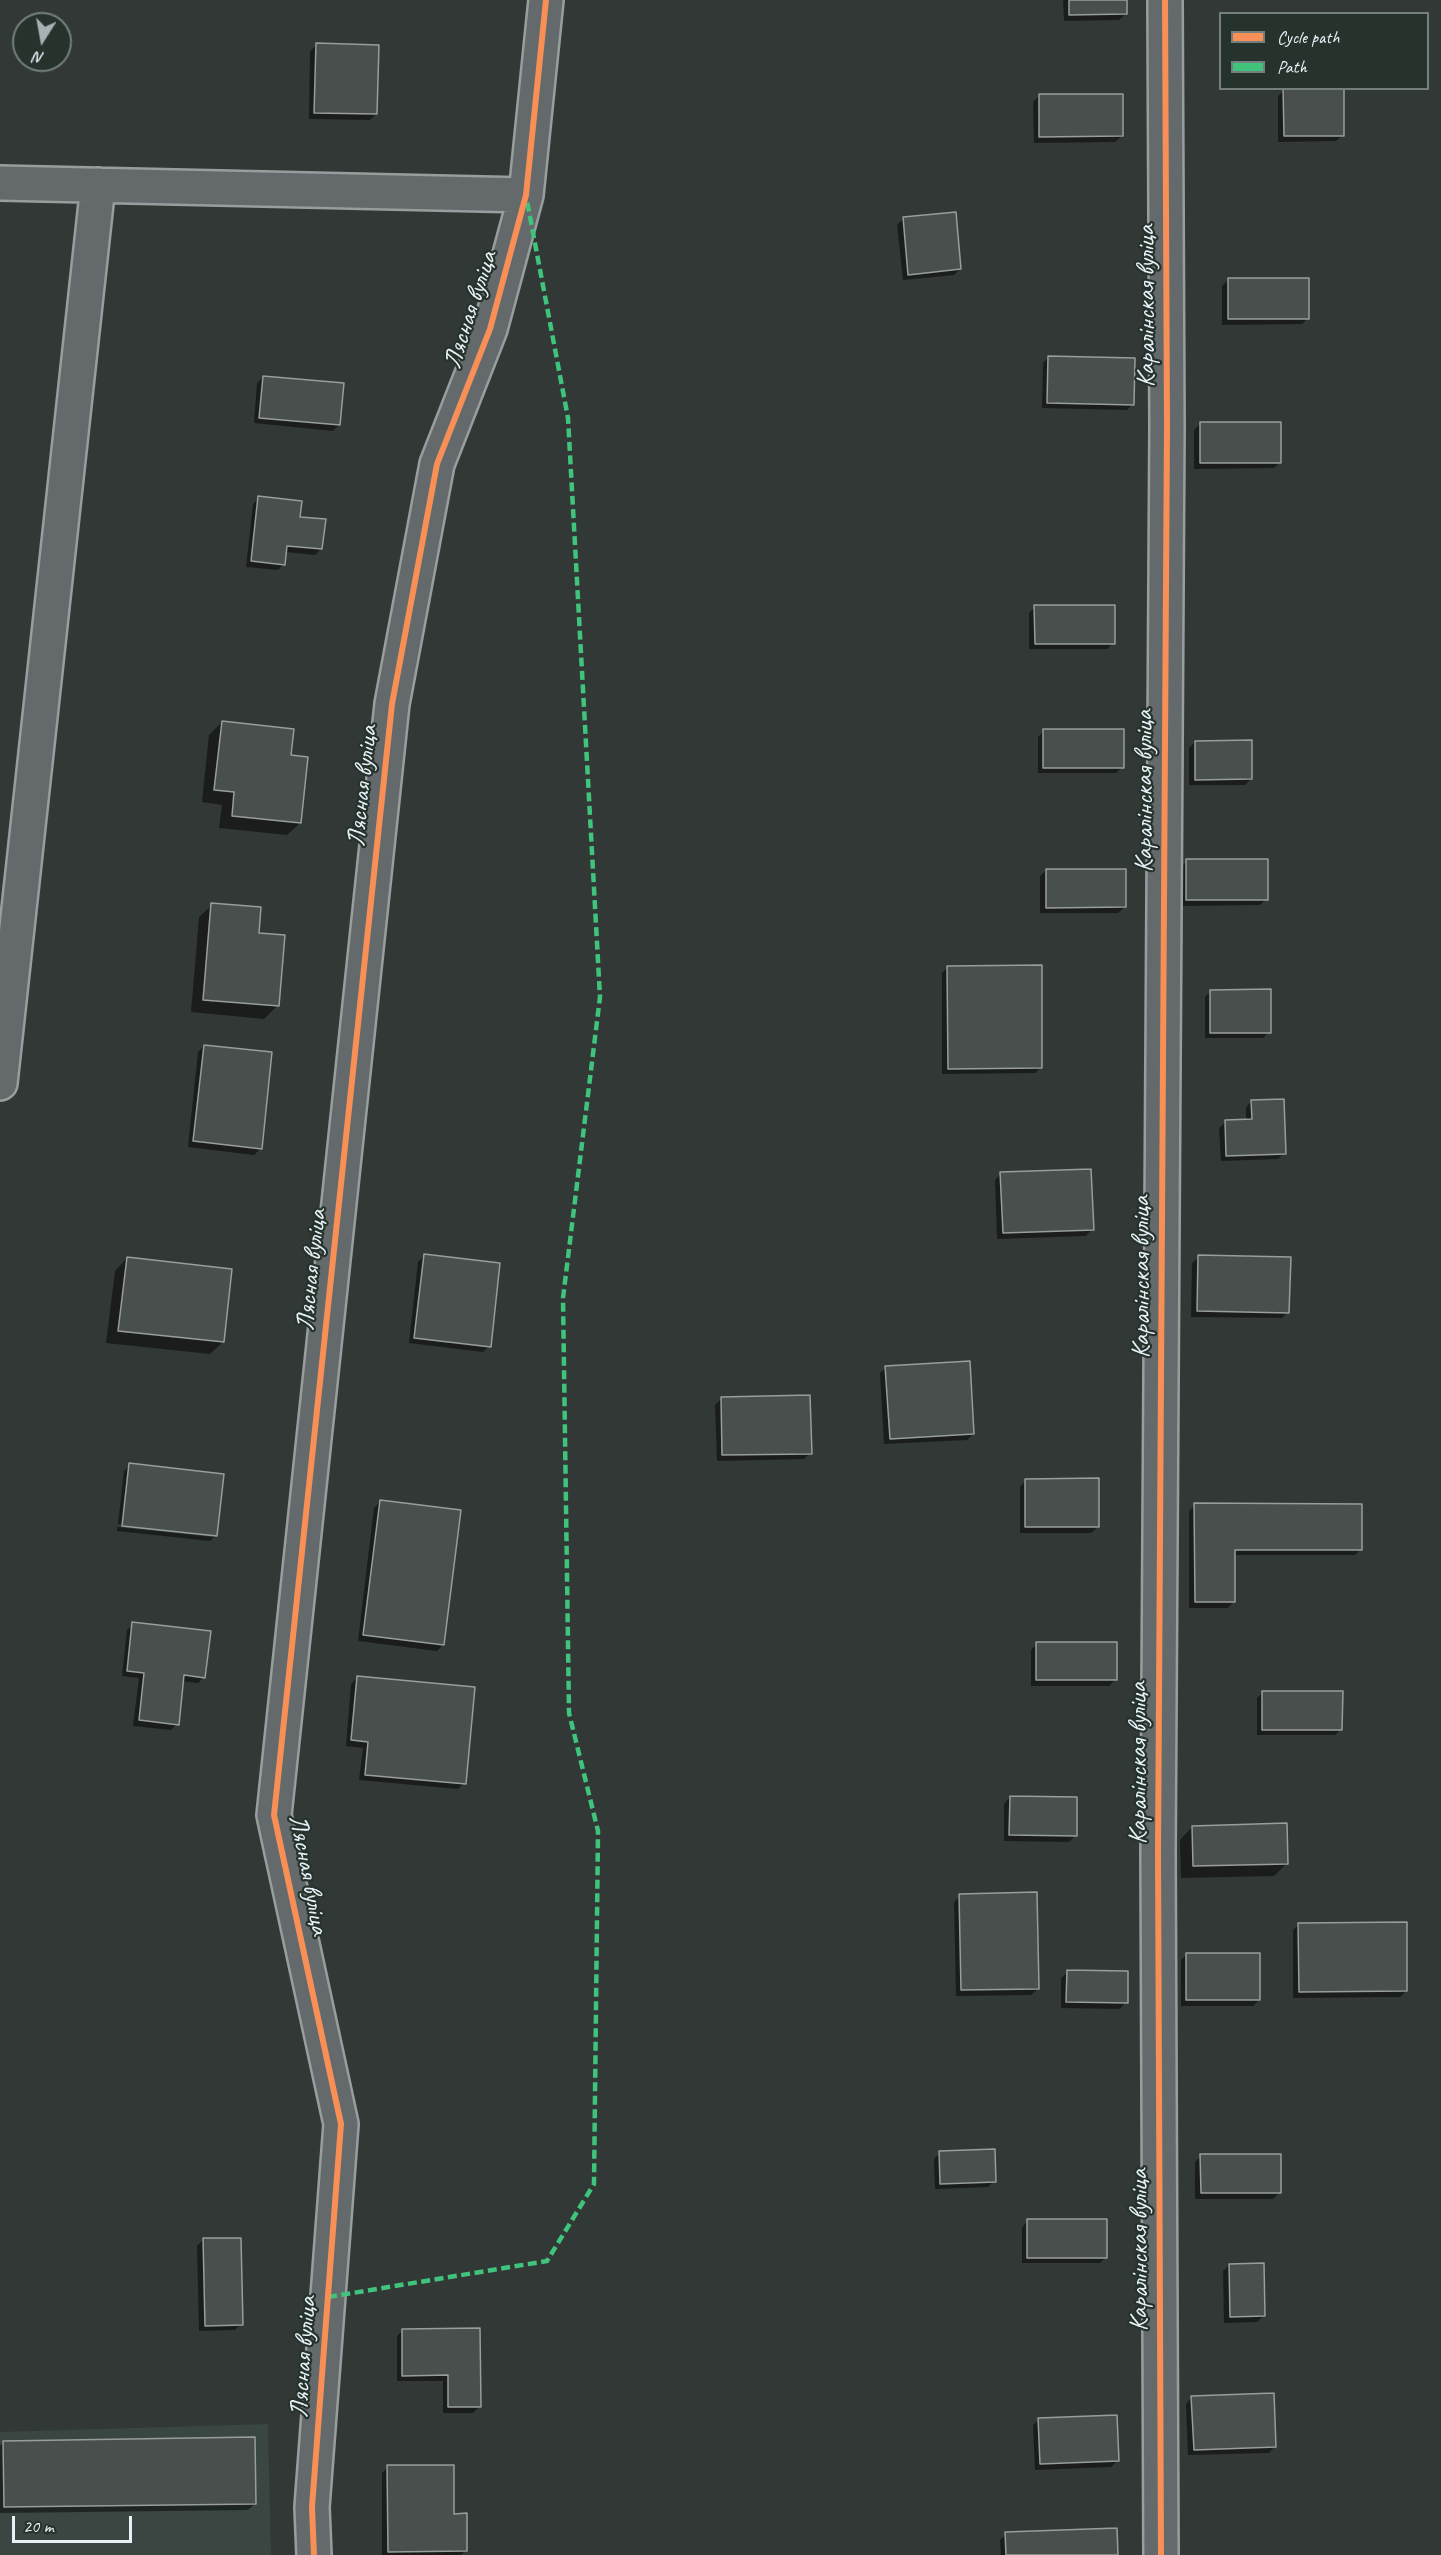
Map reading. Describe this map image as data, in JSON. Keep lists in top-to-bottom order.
{
  "streets": {
    "street": ["Каралінская вуліца", "Лясная вуліца"]
  },
  "legend": ["Cycle path", "Path"],
  "scale_bar": "20 m",
  "north": "bottom"
}
